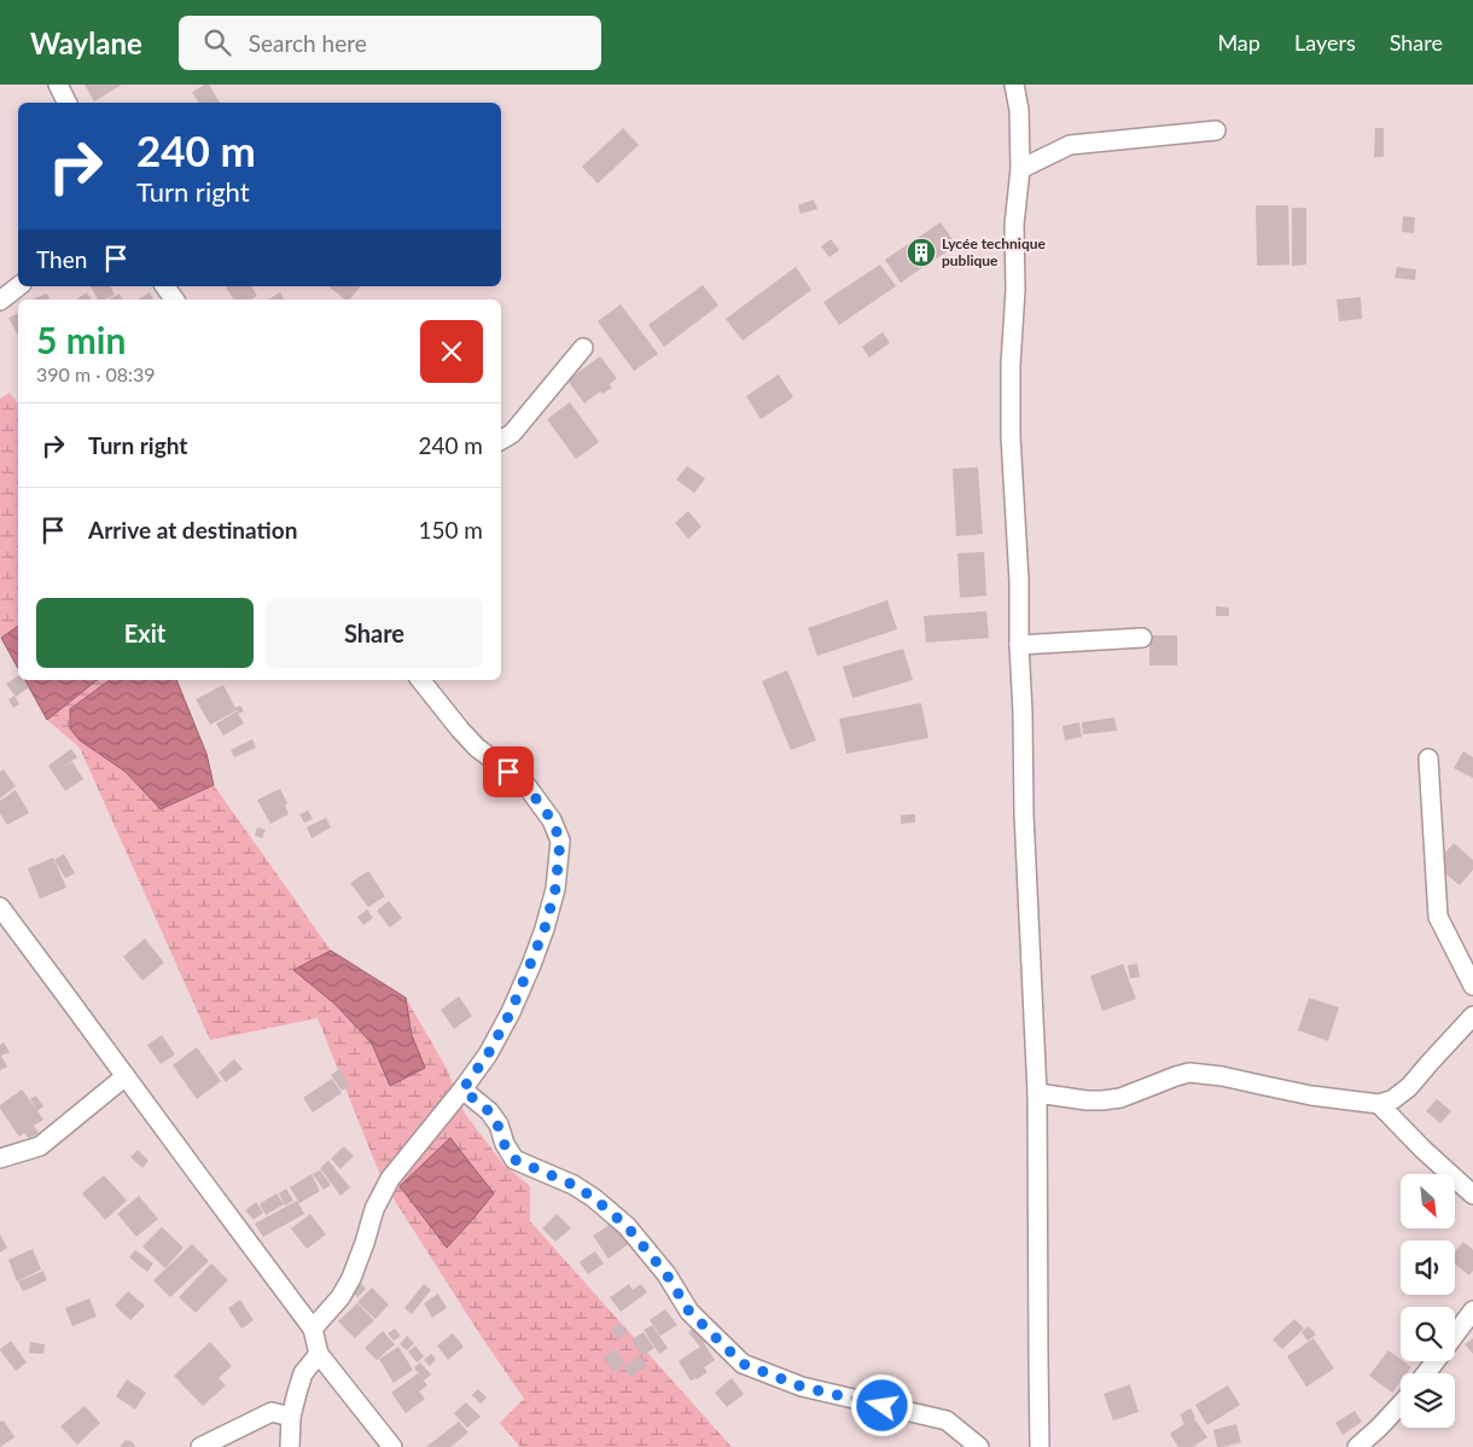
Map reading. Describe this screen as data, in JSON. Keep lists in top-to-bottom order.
{
  "places": {
    "building": ["Lycée technique publique"]
  },
  "north": "bottom right",
  "page": {
    "header": "Waylane",
    "search": "Search here",
    "nav": ["Map", "Layers", "Share"],
    "turn": ["240 m", "Turn right"],
    "then": "Then",
    "heading": ["5 min", "390 m · 08:39"],
    "list": [
      {
        "name": "Turn right",
        "value": "240 m"
      },
      {
        "name": "Arrive at destination",
        "value": "150 m"
      }
    ],
    "buttons": ["Exit", "Share"]
  }
}
